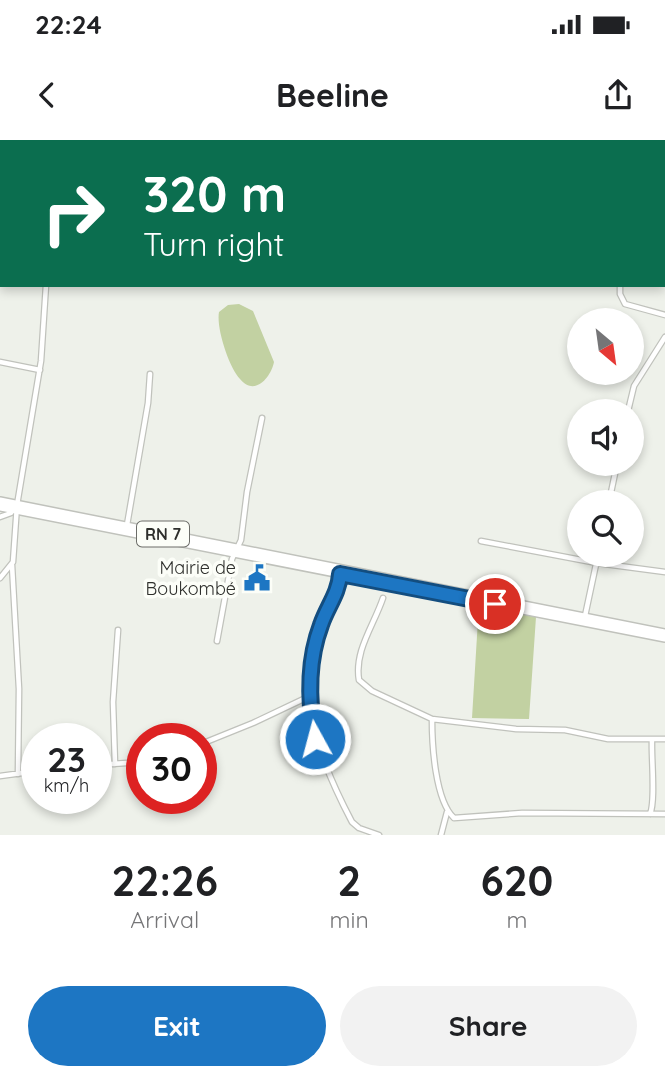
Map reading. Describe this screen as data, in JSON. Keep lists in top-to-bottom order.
{
  "streets": {
    "main road": ["RN 7"]
  },
  "places": {
    "public building": ["Mairie de Boukombé"]
  },
  "north": "bottom right",
  "page": {
    "status": "22:24",
    "header": "Beeline",
    "turn": ["320 m", "Turn right"],
    "speed": "23 km/h",
    "limit": "30",
    "eta": [
      "22:26",
      "Arrival",
      "2",
      "min",
      "620",
      "m"
    ],
    "buttons": ["Exit", "Share"]
  }
}
